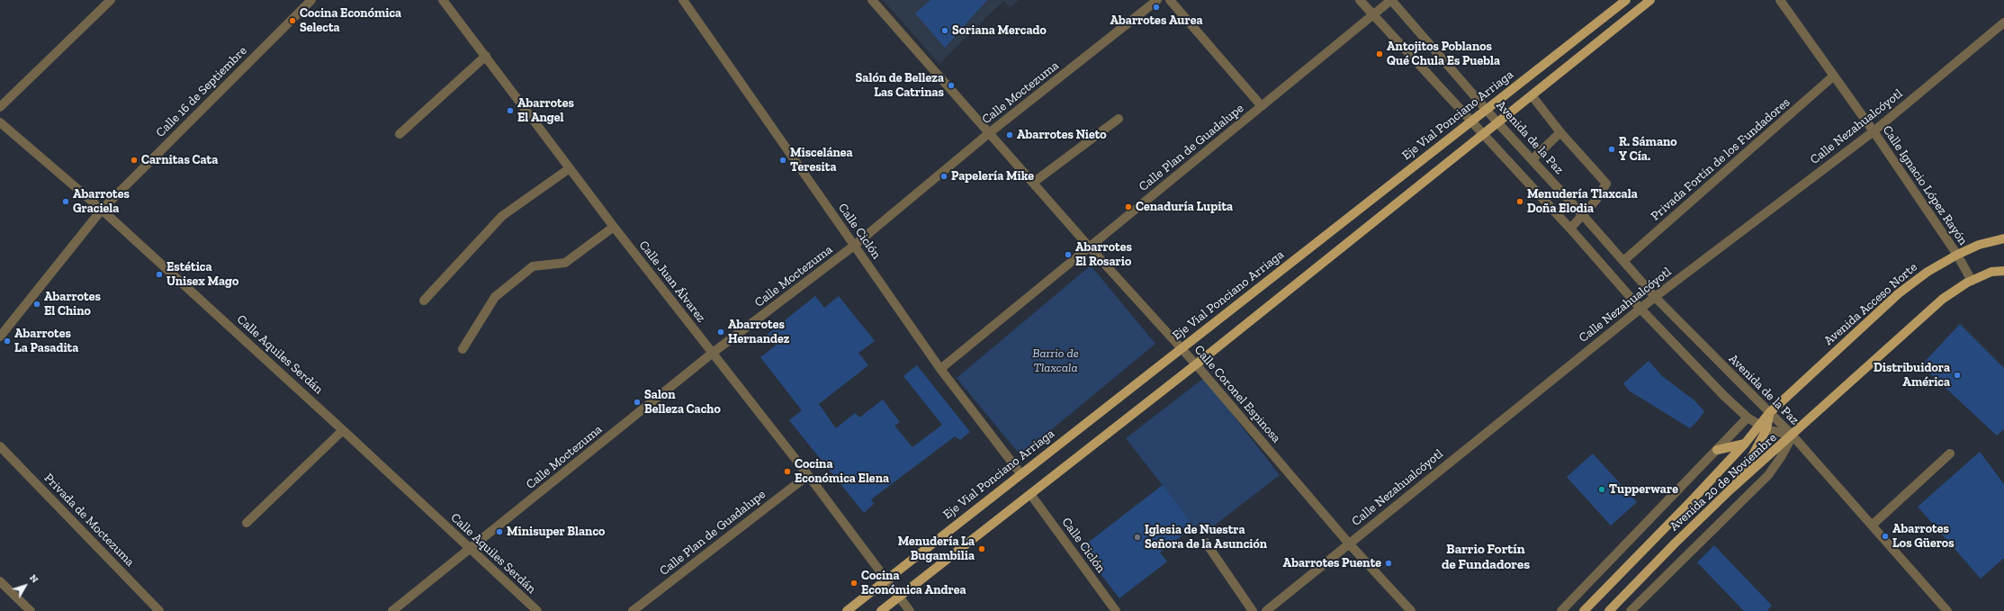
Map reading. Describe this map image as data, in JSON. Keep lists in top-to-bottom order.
{
  "streets": {
    "main road": ["Eje Vial Ponciano Arriaga", "Avenida Acceso Norte", "Avenida 20 de Noviembre"],
    "street": [
      "Calle 16 de Septiembre",
      "Calle Moctezuma",
      "Calle Nezahualcóyotl",
      "Avenida de la Paz",
      "Calle Plan de Guadalupe",
      "Privada Fortín de los Fundadores",
      "Calle Ignacio López Rayón",
      "Calle Ciclón",
      "Calle Juan Álvarez",
      "Calle Aquiles Serdán",
      "Calle Coronel Espinosa",
      "Privada de Moctezuma"
    ]
  },
  "crossings": [
    ["Calle 16 de Septiembre", "Calle Aquiles Serdán"],
    ["Calle Moctezuma", "Calle Ciclón"],
    ["Calle Moctezuma", "Calle Juan Álvarez"],
    ["Calle Moctezuma", "Calle Aquiles Serdán"],
    ["Calle Moctezuma", "Calle Coronel Espinosa"],
    ["Eje Vial Ponciano Arriaga", "Avenida de la Paz"],
    ["Eje Vial Ponciano Arriaga", "Calle Ciclón"],
    ["Eje Vial Ponciano Arriaga", "Calle Juan Álvarez"],
    ["Eje Vial Ponciano Arriaga", "Calle Coronel Espinosa"],
    ["Calle Nezahualcóyotl", "Avenida de la Paz"],
    ["Calle Nezahualcóyotl", "Calle Ignacio López Rayón"],
    ["Calle Nezahualcóyotl", "Calle Coronel Espinosa"],
    ["Avenida de la Paz", "Calle Plan de Guadalupe"],
    ["Avenida de la Paz", "Privada Fortín de los Fundadores"],
    ["Avenida de la Paz", "Avenida Acceso Norte"],
    ["Avenida de la Paz", "Avenida 20 de Noviembre"],
    ["Calle Plan de Guadalupe", "Calle Ciclón"],
    ["Calle Plan de Guadalupe", "Calle Juan Álvarez"],
    ["Calle Plan de Guadalupe", "Calle Coronel Espinosa"],
    ["Privada Fortín de los Fundadores", "Calle Ignacio López Rayón"],
    ["Calle Ignacio López Rayón", "Avenida Acceso Norte"],
    ["Avenida Acceso Norte", "Avenida 20 de Noviembre"]
  ],
  "districts": ["Barrio Fortín de Fundadores"],
  "parks": ["Barrio de Tlaxcala"],
  "places": [
    "Abarrotes Aurea",
    "Cocina Económica Selecta",
    "Soriana Mercado",
    "Antojitos Poblanos Qué Chula Es Puebla",
    "Salón de Belleza Las Catrinas",
    "Abarrotes El Angel",
    "Abarrotes Nieto",
    "R. Sámano Y Cía.",
    "Carnitas Cata",
    "Miscelánea Teresita",
    "Papelería Mike",
    "Abarrotes Graciela",
    "Menudería Tlaxcala Doña Elodia",
    "Cenaduría Lupita",
    "Abarrotes El Rosario",
    "Estética Unisex Mago",
    "Abarrotes El Chino",
    "Abarrotes Hernandez",
    "Abarrotes La Pasadita",
    "Distribuidora América",
    "Salon Belleza Cacho",
    "Cocina Económica Elena",
    "Tupperware",
    "Minisuper Blanco",
    "Abarrotes Los Güeros",
    "Iglesia de Nuestra Señora de la Asunción",
    "Menudería La Bugambilia",
    "Abarrotes Puente",
    "Cocina Económica Andrea"
  ],
  "north": "top right"
}
